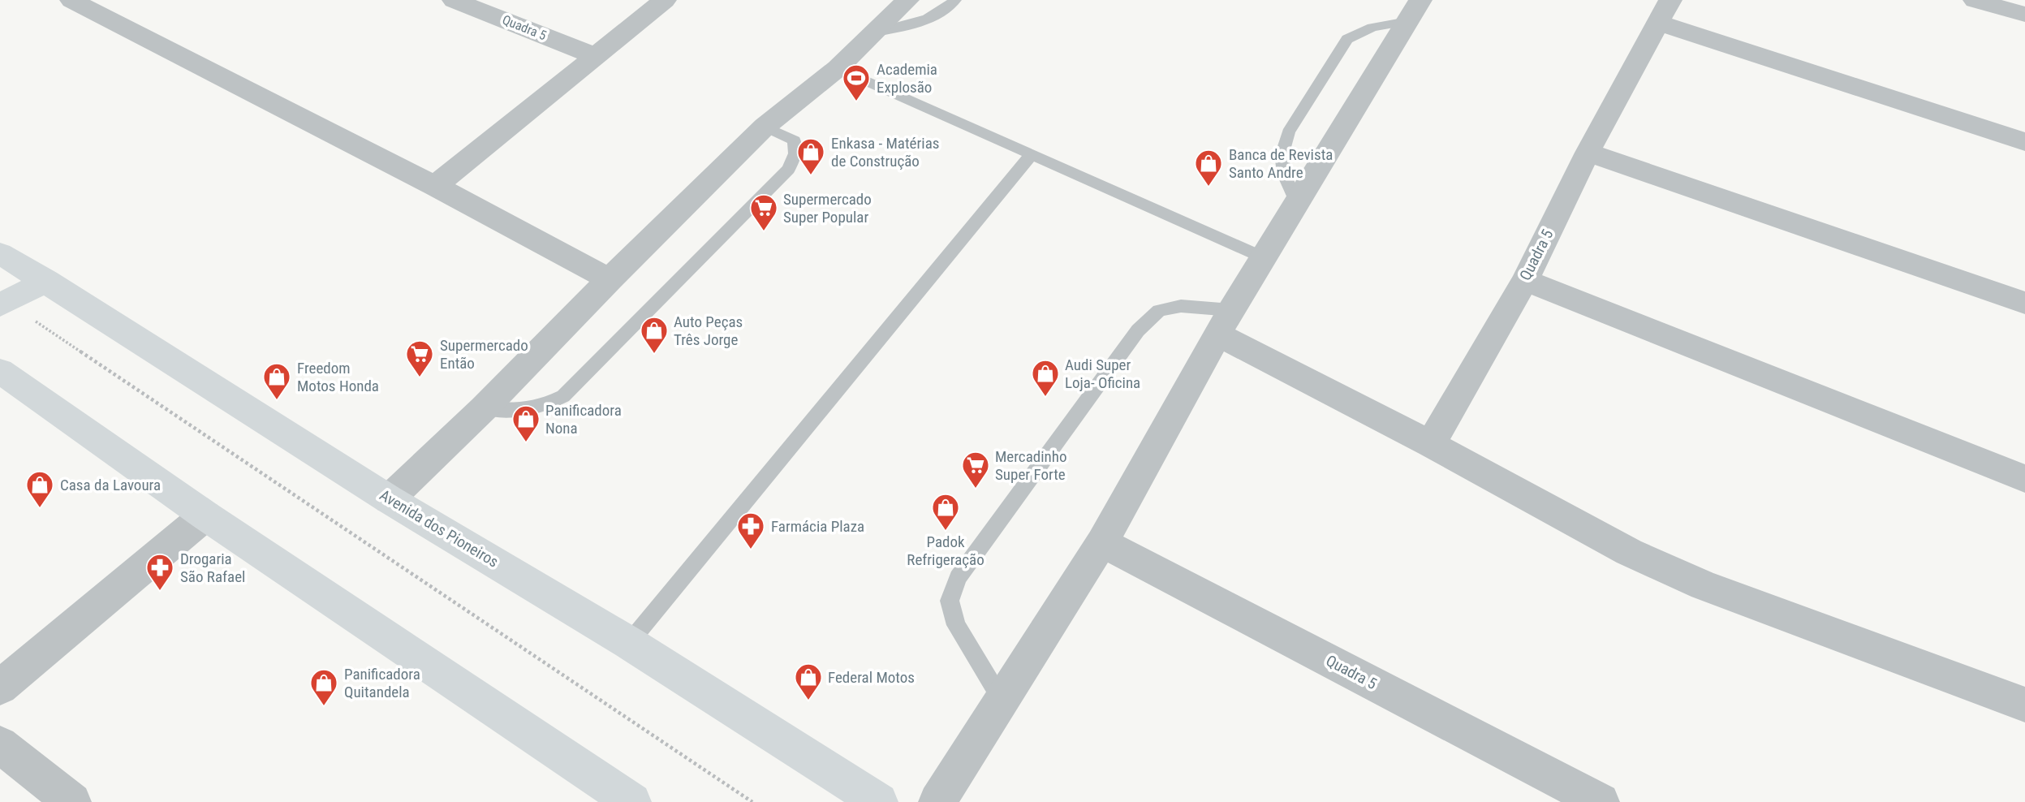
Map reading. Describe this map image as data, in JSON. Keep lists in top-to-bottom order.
{
  "streets": {
    "main road": ["Avenida dos Pioneiros"],
    "street": ["Quadra 5"]
  },
  "places": {
    "sports": ["Academia Explosão"],
    "shop": [
      "Enkasa - Matérias de Construção",
      "Banca de Revista Santo Andre",
      "Auto Peças Três Jorge",
      "Audi Super Loja- Oficina",
      "Freedom Motos Honda",
      "Panificadora Nona",
      "Casa da Lavoura",
      "Padok Refrigeração",
      "Federal Motos",
      "Panificadora Quitandela"
    ],
    "supermarket": ["Supermercado Super Popular", "Supermercado Então", "Mercadinho Super Forte"],
    "pharmacy": ["Farmácia Plaza", "Drogaria São Rafael"]
  }
}
